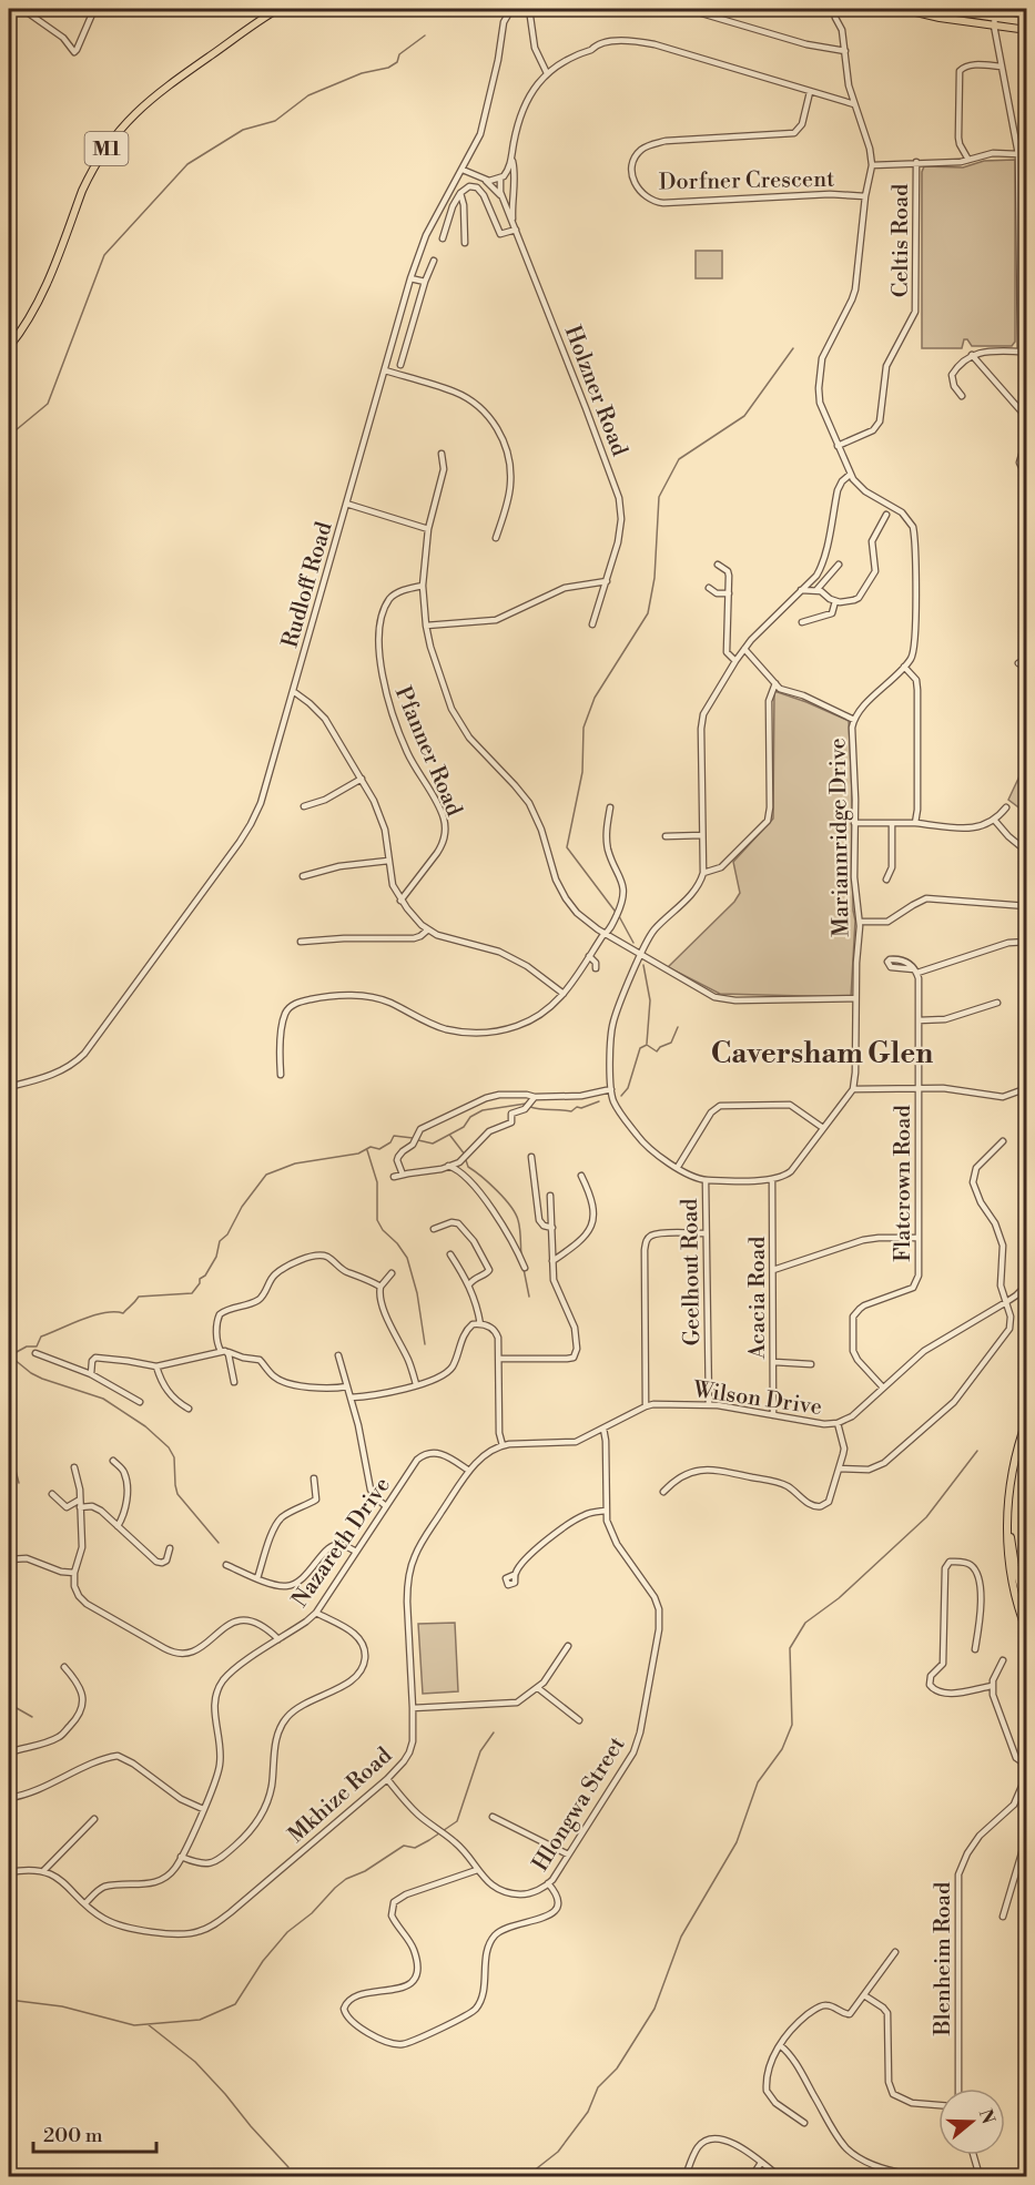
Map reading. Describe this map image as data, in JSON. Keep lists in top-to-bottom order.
{
  "streets": {
    "highway": ["M1"],
    "street": [
      "Dorfner Crescent",
      "Celtis Road",
      "Holzner Road",
      "Rudloff Road",
      "Pfanner Road",
      "Mariannridge Drive",
      "Flatcrown Road",
      "Geelhout Road",
      "Acacia Road",
      "Wilson Drive",
      "Nazareth Drive",
      "Mkhize Road",
      "Hlongwa Street",
      "Blenheim Road"
    ]
  },
  "crossings": [
    ["Dorfner Crescent", "Mariannridge Drive"],
    ["Celtis Road", "Mariannridge Drive"],
    ["Flatcrown Road", "Wilson Drive"],
    ["Geelhout Road", "Wilson Drive"],
    ["Acacia Road", "Wilson Drive"],
    ["Wilson Drive", "Hlongwa Street"],
    ["Nazareth Drive", "Mkhize Road"],
    ["Mkhize Road", "Hlongwa Street"]
  ],
  "districts": ["Caversham Glen"],
  "scale_bar": "200 m",
  "north": "right"
}
